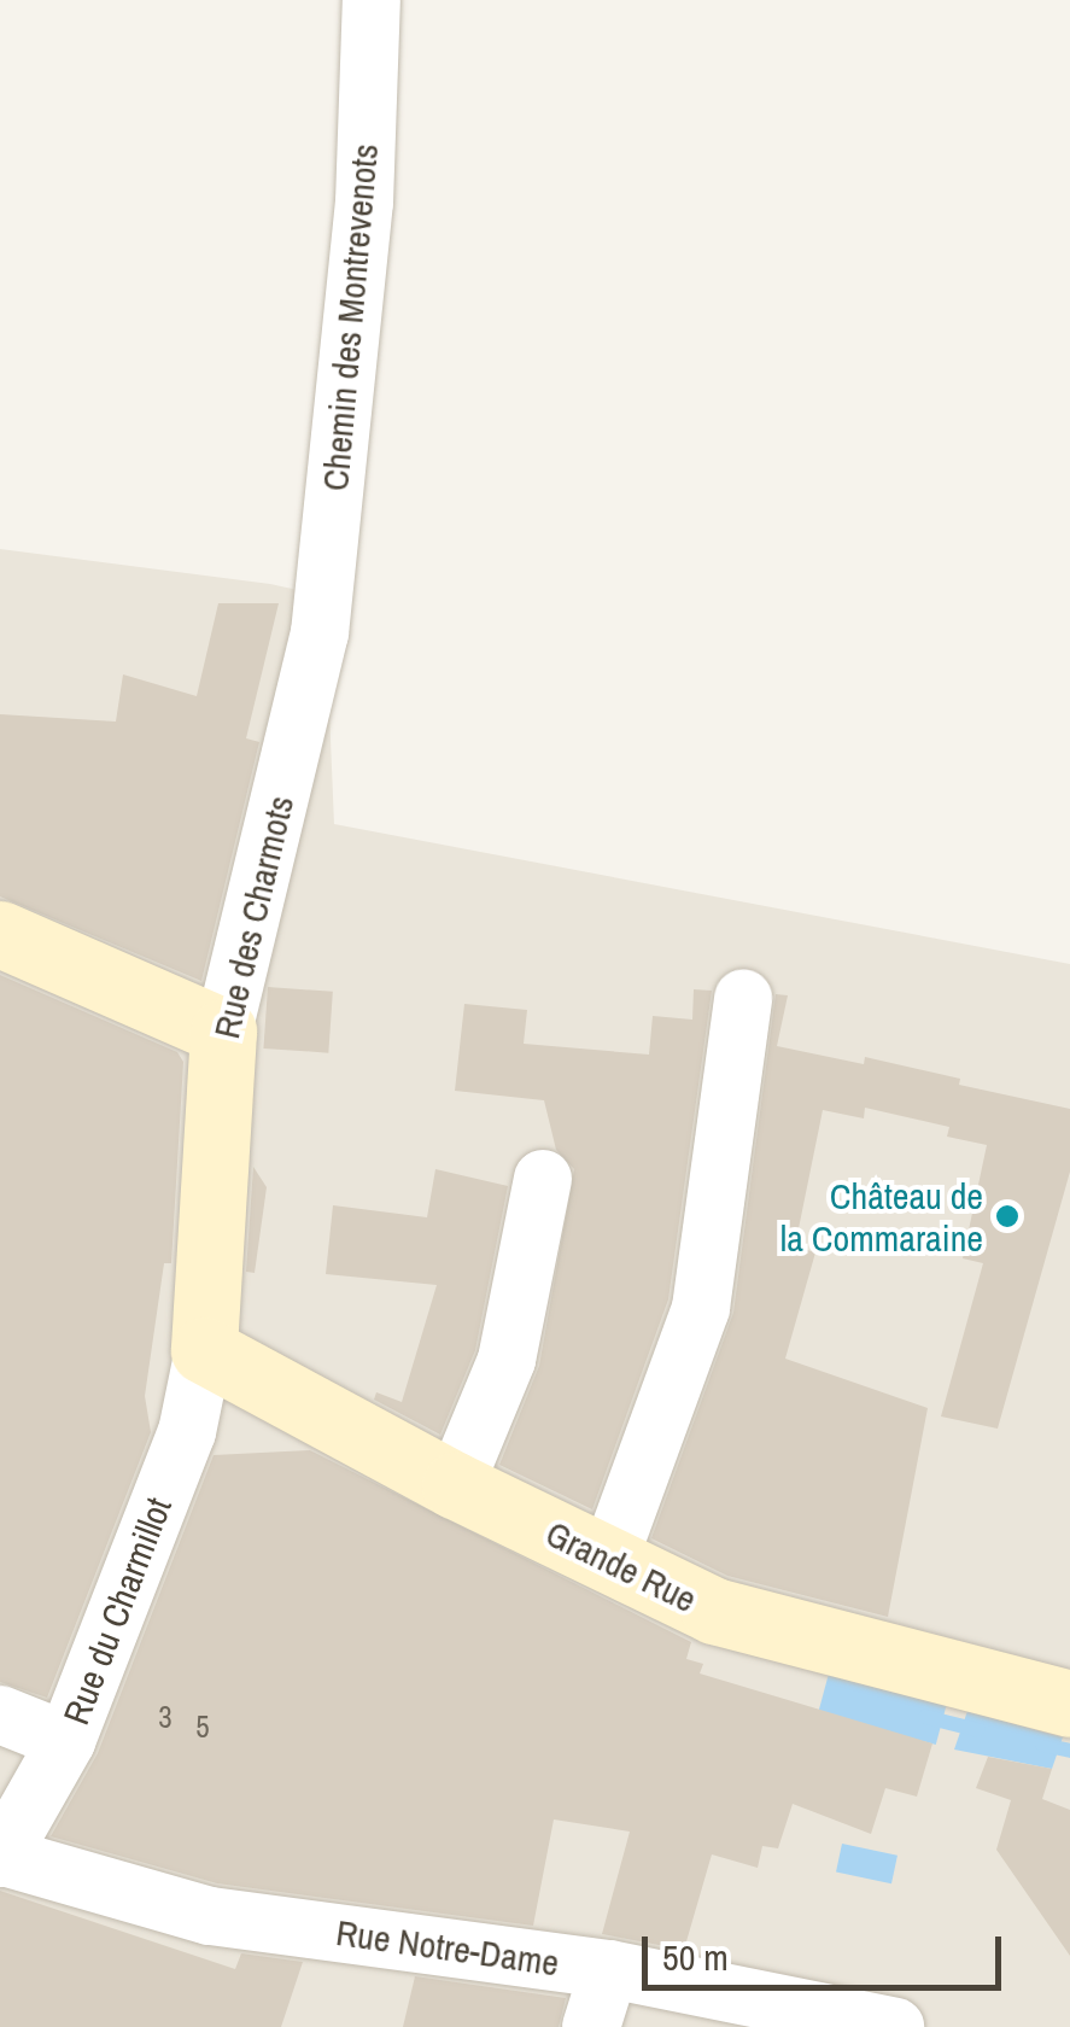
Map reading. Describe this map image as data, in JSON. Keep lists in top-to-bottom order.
{
  "streets": {
    "main road": ["Rue des Charmots", "Grande Rue"],
    "street": ["Chemin des Montrevenots", "Rue du Charmillot", "Rue Notre-Dame"]
  },
  "crossings": [
    ["Chemin des Montrevenots", "Rue des Charmots"],
    ["Rue des Charmots", "Grande Rue"],
    ["Rue des Charmots", "Rue du Charmillot"],
    ["Grande Rue", "Rue du Charmillot"],
    ["Rue du Charmillot", "Rue Notre-Dame"]
  ],
  "places": ["Château de la Commaraine"],
  "house_numbers": ["3", "5"],
  "scale_bar": "50 m"
}
